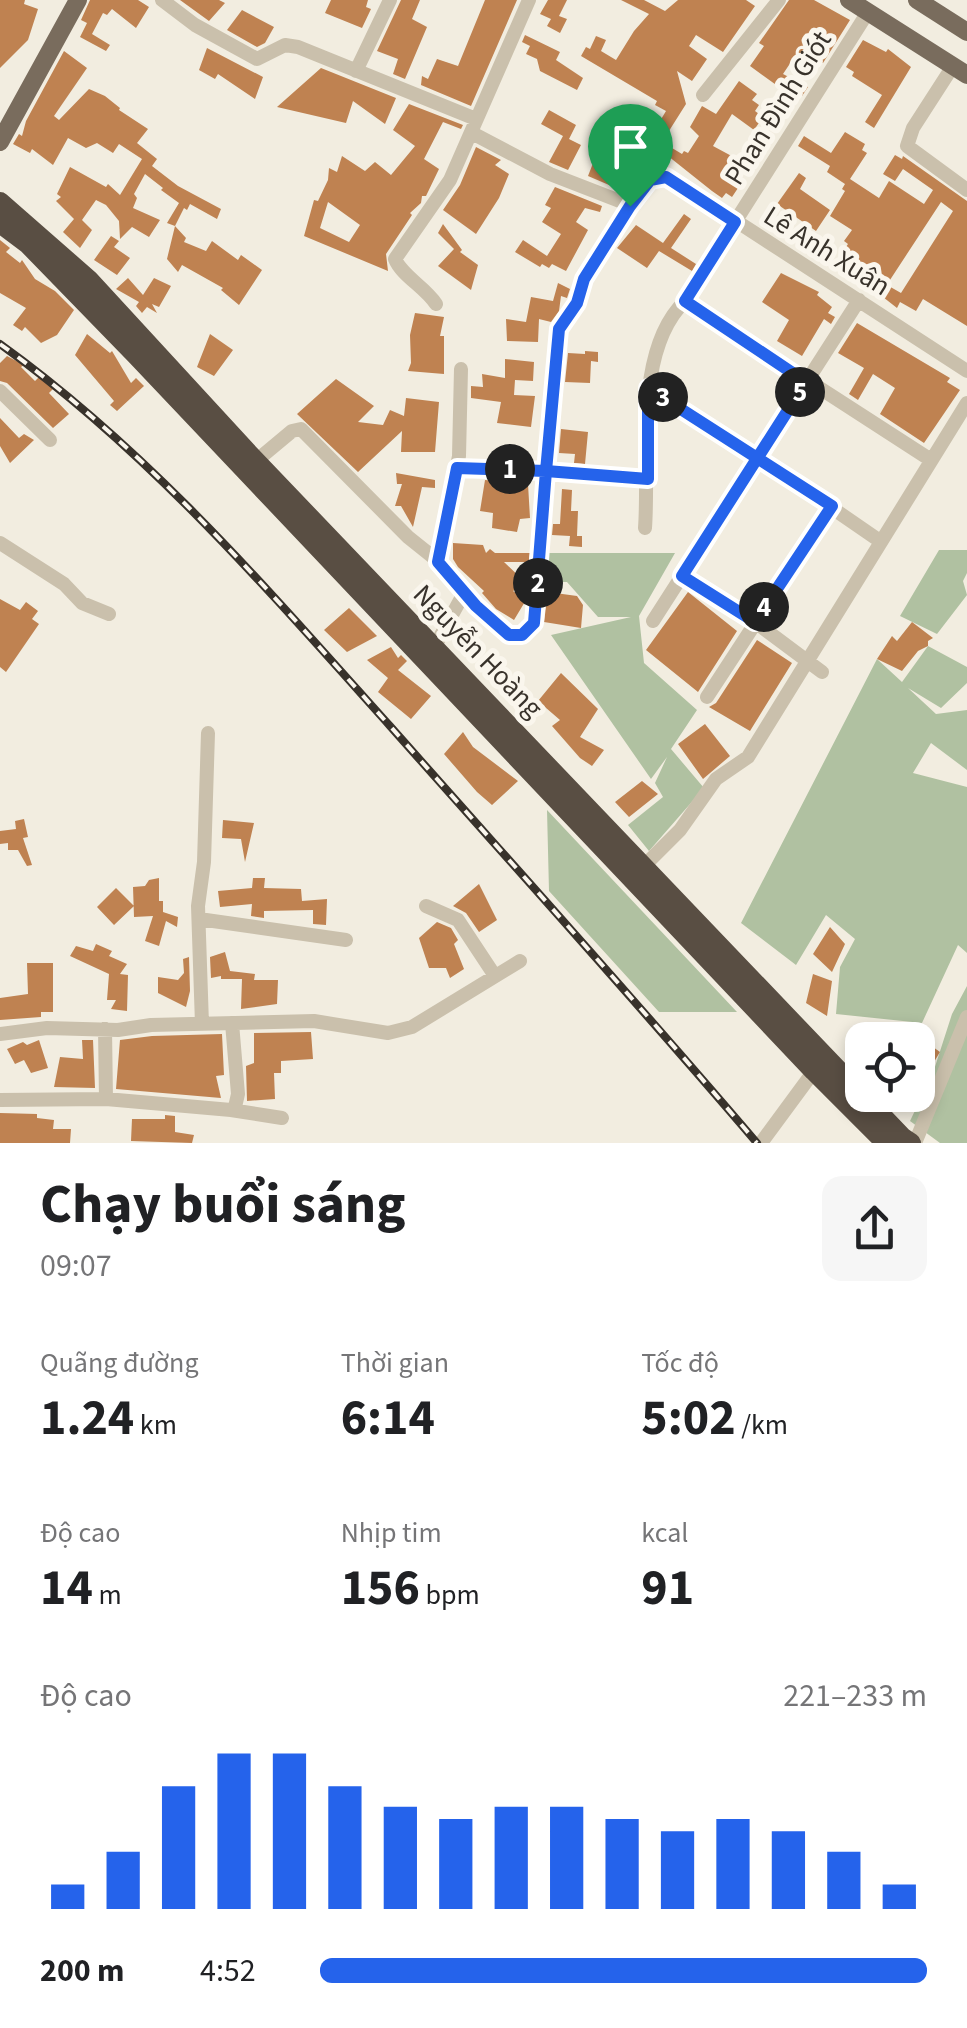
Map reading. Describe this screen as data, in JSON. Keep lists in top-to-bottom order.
{
  "streets": {
    "highway": ["Nguyễn Hoàng"],
    "street": ["Phan Đình Giót", "Lê Anh Xuân"]
  },
  "crossings": [
    ["Phan Đình Giót", "Lê Anh Xuân"]
  ],
  "page": {
    "pins": [
      "5",
      "3",
      "1",
      "2",
      "4"
    ],
    "heading": ["Chạy buổi sáng", "09:07"],
    "stats": [
      ["Quãng đường", "1.24 km"],
      ["Thời gian", "6:14"],
      ["Tốc độ", "5:02 /km"],
      ["Độ cao", "14 m"],
      ["Nhịp tim", "156 bpm"],
      ["kcal", "91"]
    ],
    "chart": ["Độ cao", "221–233 m"],
    "list": [
      {
        "name": "200 m",
        "note": "4:52"
      }
    ]
  }
}
